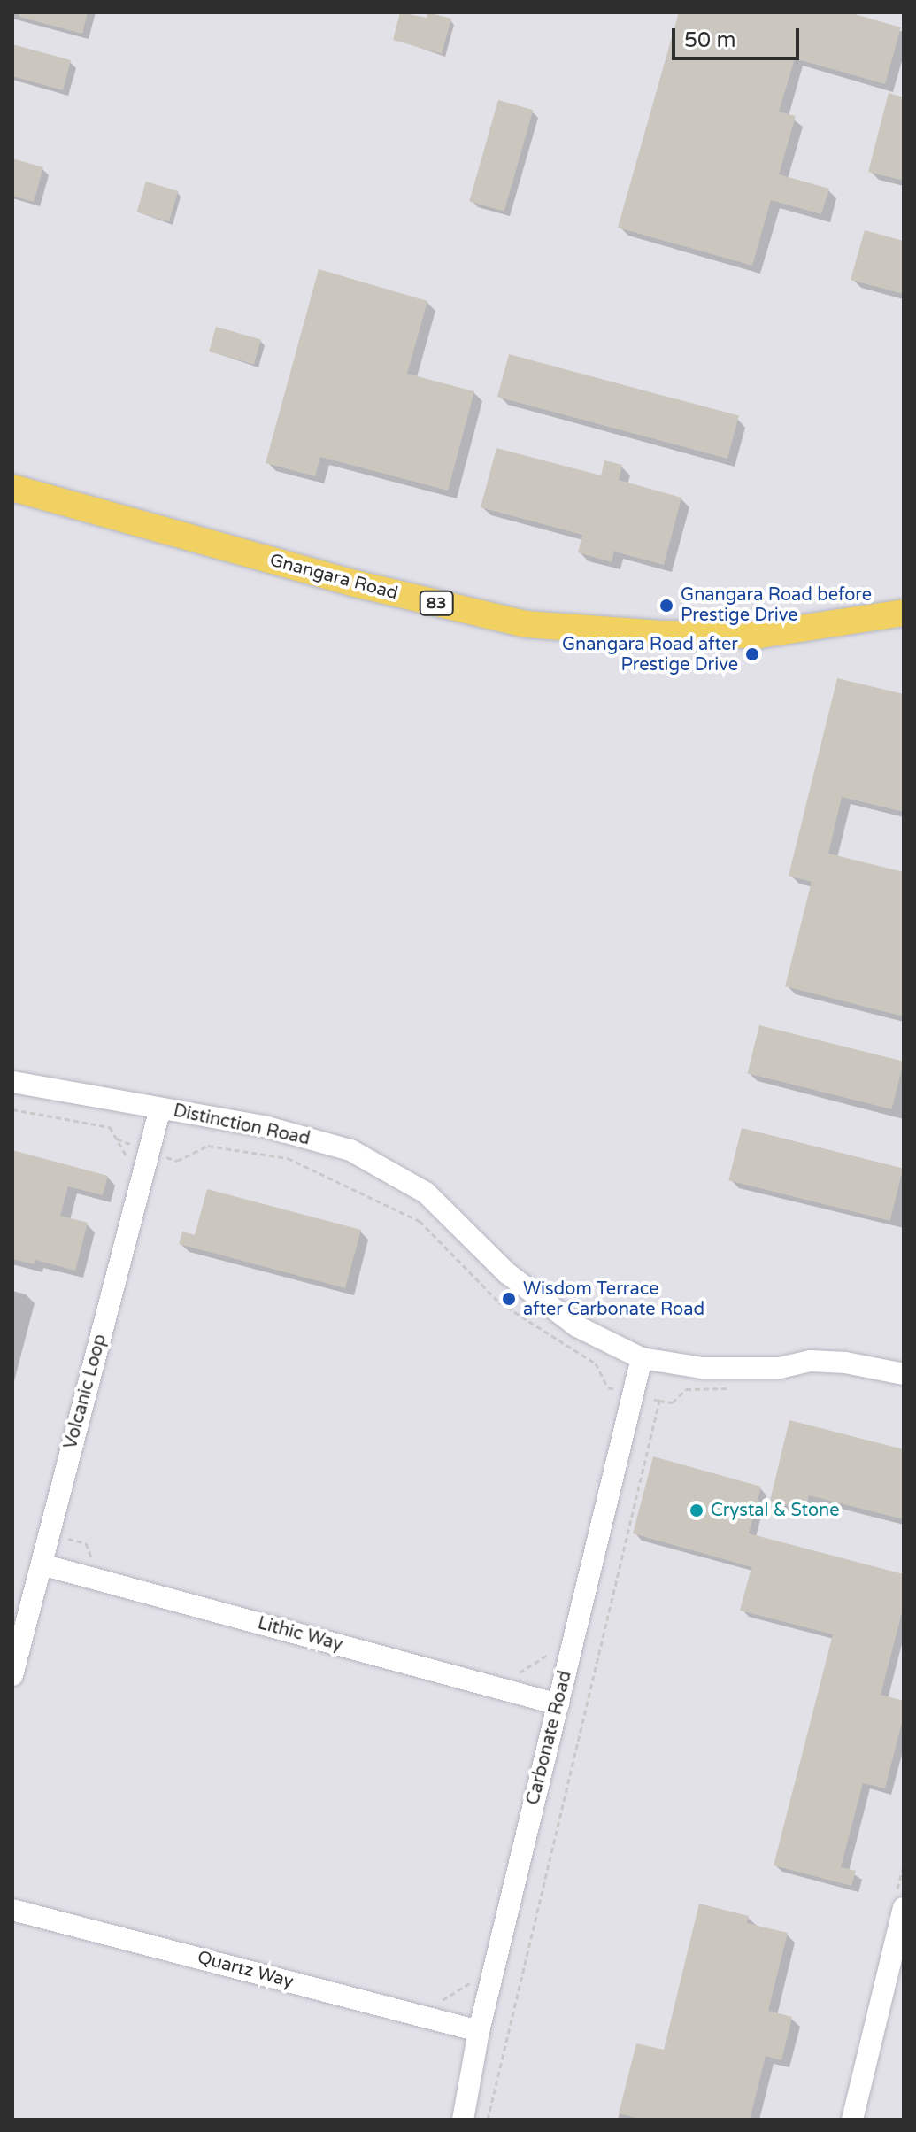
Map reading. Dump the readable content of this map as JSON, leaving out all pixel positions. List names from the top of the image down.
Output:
{
  "streets": {
    "main road": ["Gnangara Road", "83"],
    "street": [
      "Distinction Road",
      "Volcanic Loop",
      "Lithic Way",
      "Carbonate Road",
      "Quartz Way"
    ]
  },
  "crossings": [
    ["Distinction Road", "Volcanic Loop"],
    ["Distinction Road", "Carbonate Road"],
    ["Volcanic Loop", "Lithic Way"],
    ["Lithic Way", "Carbonate Road"],
    ["Carbonate Road", "Quartz Way"]
  ],
  "places": [
    "Gnangara Road before Prestige Drive",
    "Gnangara Road after Prestige Drive",
    "Wisdom Terrace after Carbonate Road",
    "Crystal & Stone"
  ],
  "scale_bar": "50 m"
}
